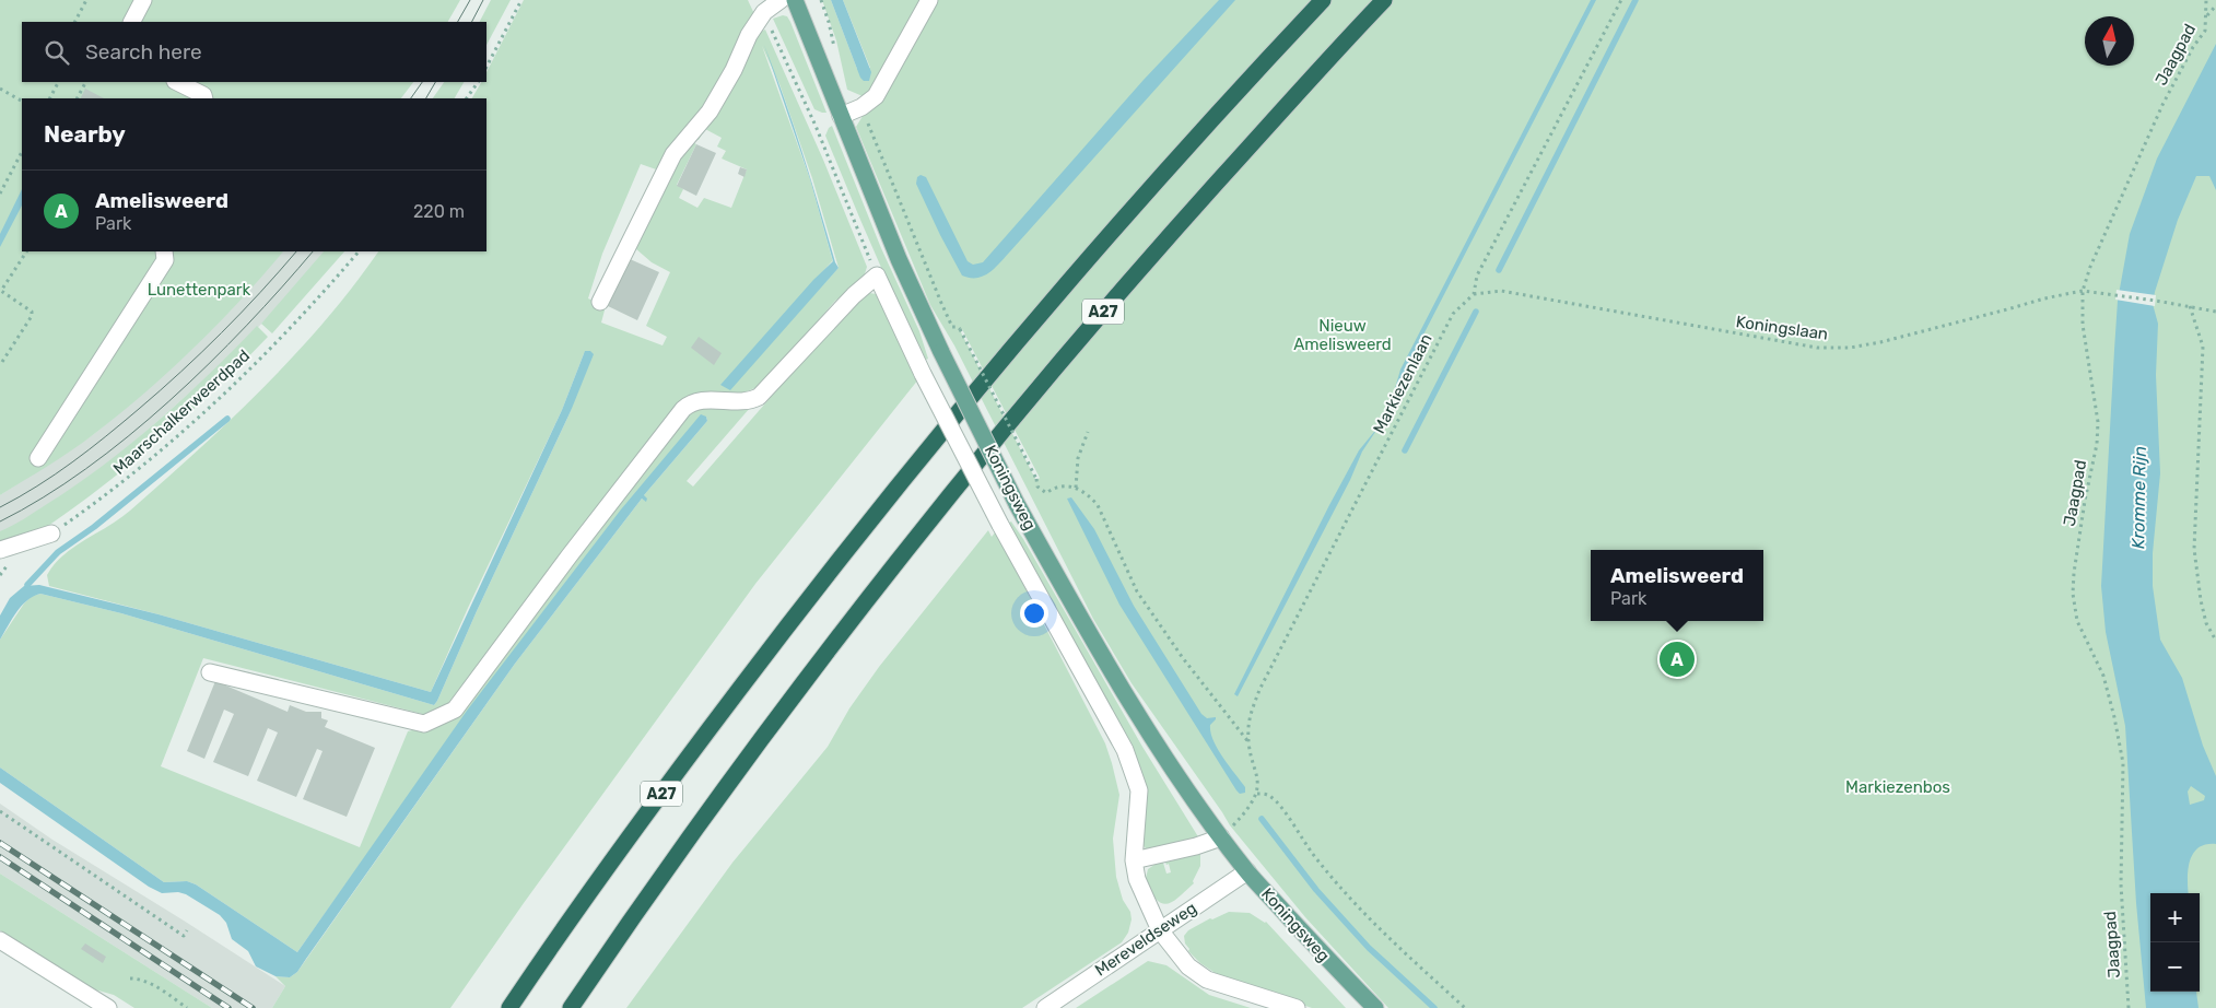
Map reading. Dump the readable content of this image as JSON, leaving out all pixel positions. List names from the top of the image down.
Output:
{
  "streets": {
    "highway": ["A27"],
    "main road": ["Koningsweg"],
    "street": ["Mereveldseweg"],
    "path": [
      "Jaagpad",
      "Koningslaan",
      "Markiezenlaan",
      "Maarschalkerweerdpad"
    ]
  },
  "crossings": [
    ["Jaagpad", "Koningslaan"],
    ["Koningslaan", "Markiezenlaan"],
    ["Koningsweg", "Mereveldseweg"]
  ],
  "water": ["Kromme Rijn"],
  "parks": ["Lunettenpark", "Nieuw Amelisweerd", "Markiezenbos"],
  "north": "top",
  "page": {
    "search": "Search here",
    "heading": "Nearby",
    "list": [
      {
        "mark": "A",
        "name": "Amelisweerd",
        "note": "Park",
        "value": "220 m"
      }
    ],
    "popup": ["Amelisweerd", "Park"],
    "pins": "A",
    "map_buttons": ["+", "−"]
  }
}
